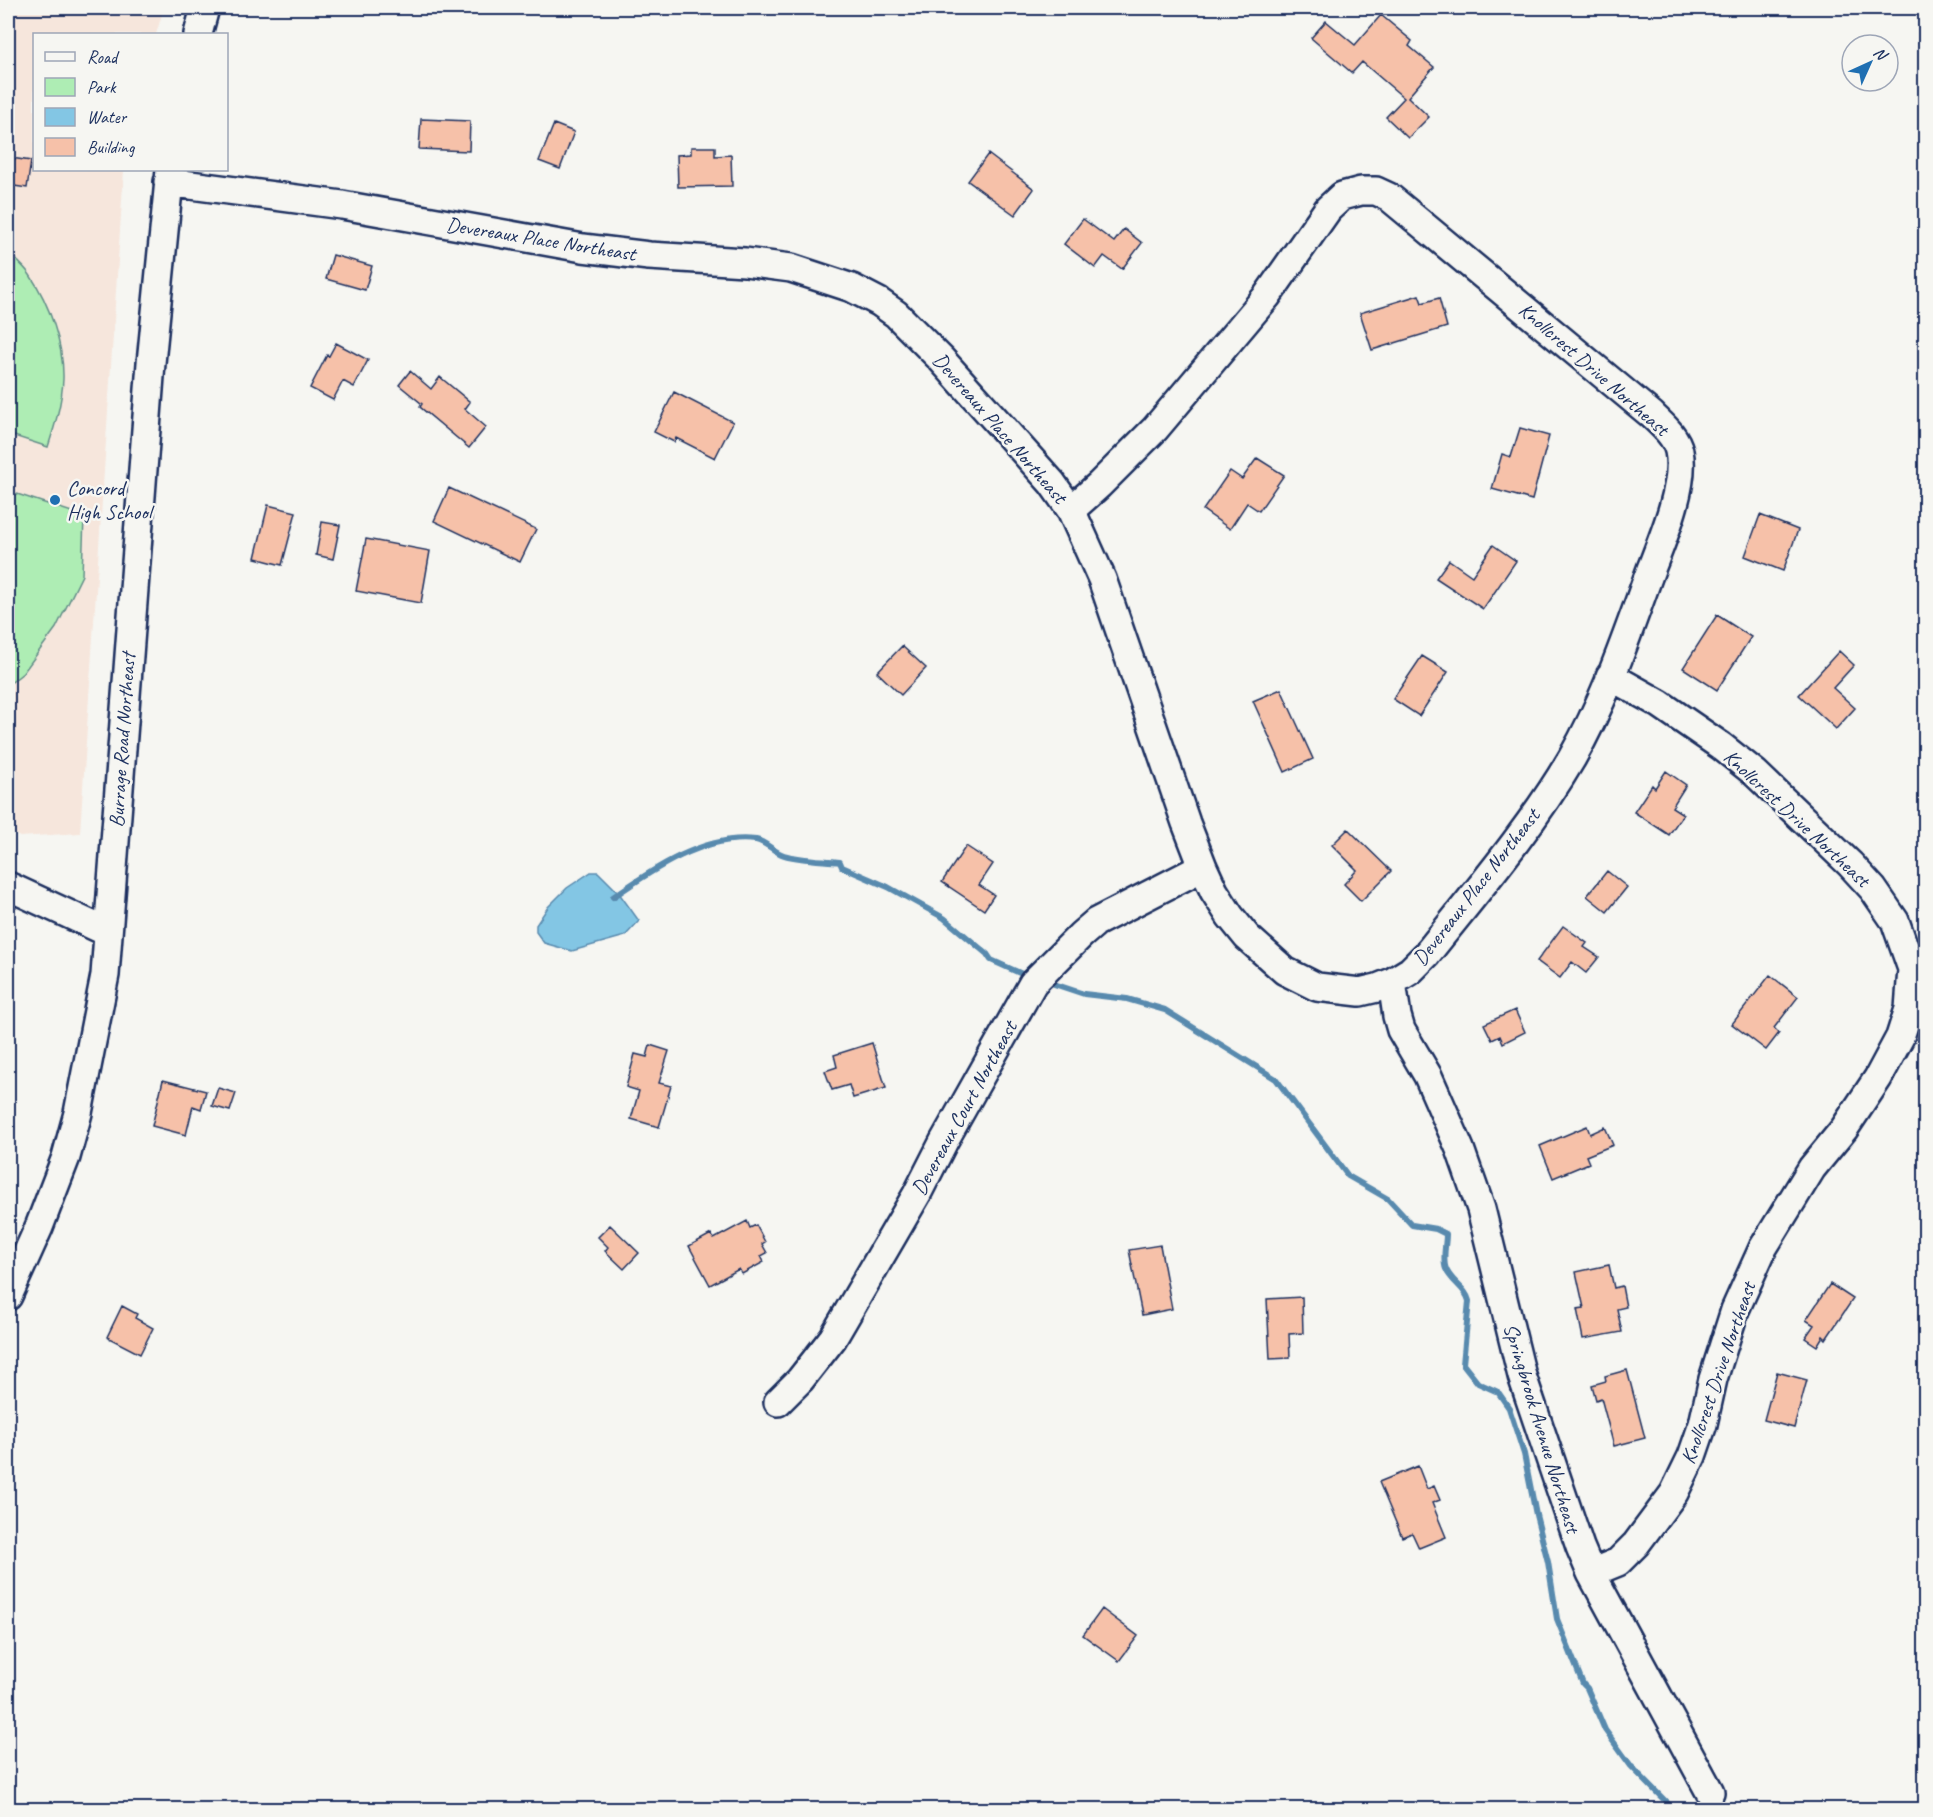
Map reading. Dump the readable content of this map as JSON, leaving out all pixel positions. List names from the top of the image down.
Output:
{
  "streets": {
    "street": [
      "Devereaux Place Northeast",
      "Knollcrest Drive Northeast",
      "Burrage Road Northeast",
      "Devereaux Court Northeast",
      "Springbrook Avenue Northeast"
    ]
  },
  "crossings": [
    ["Devereaux Place Northeast", "Knollcrest Drive Northeast"],
    ["Devereaux Place Northeast", "Burrage Road Northeast"],
    ["Devereaux Place Northeast", "Devereaux Court Northeast"],
    ["Devereaux Place Northeast", "Springbrook Avenue Northeast"],
    ["Knollcrest Drive Northeast", "Springbrook Avenue Northeast"]
  ],
  "places": ["Concord High School"],
  "legend": [
    "Road",
    "Park",
    "Water",
    "Building"
  ],
  "north": "top right"
}
